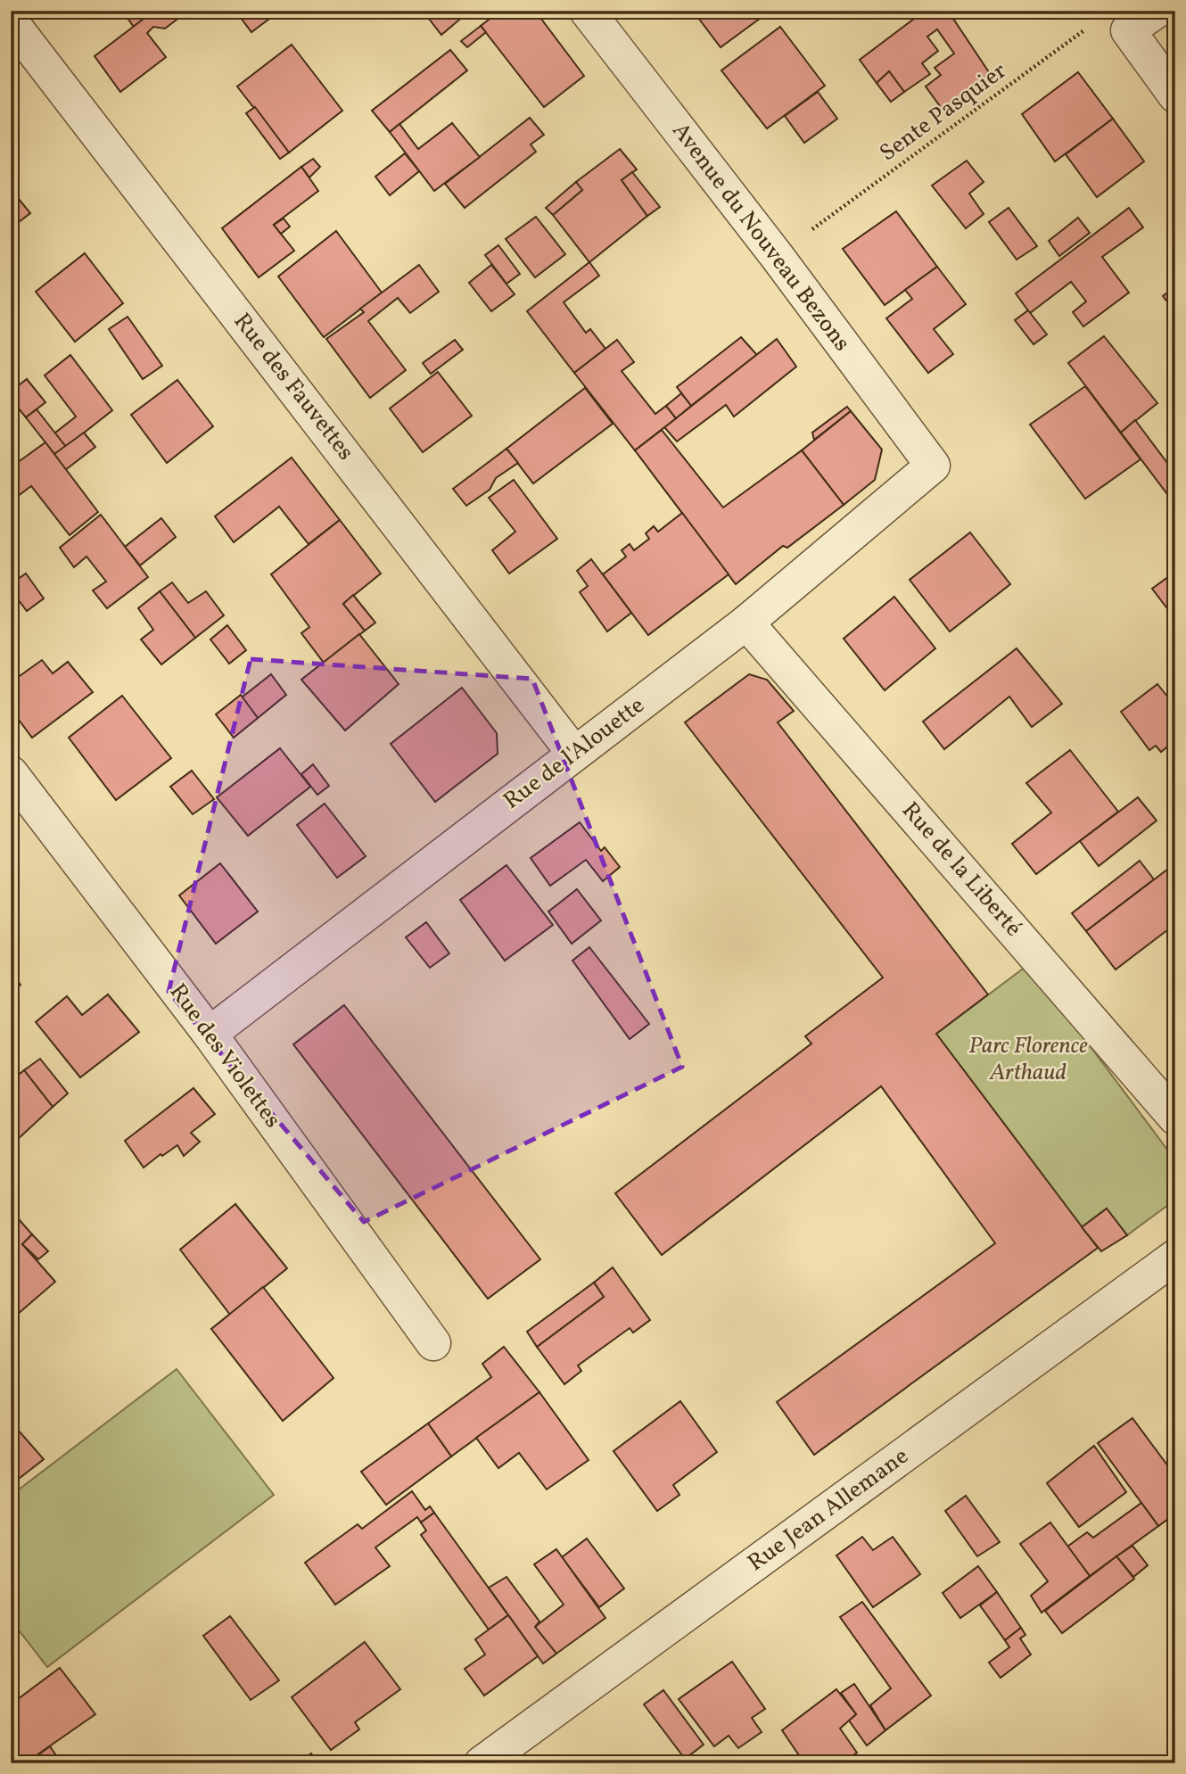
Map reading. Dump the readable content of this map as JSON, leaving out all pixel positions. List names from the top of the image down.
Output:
{
  "streets": {
    "street": [
      "Avenue du Nouveau Bezons",
      "Rue des Fauvettes",
      "Rue de l'Alouette",
      "Rue de la Liberté",
      "Rue des Violettes",
      "Rue Jean Allemane"
    ],
    "path": ["Sente Pasquier"]
  },
  "crossings": [
    ["Sente Pasquier", "Avenue du Nouveau Bezons"],
    ["Avenue du Nouveau Bezons", "Rue de l'Alouette"],
    ["Rue des Fauvettes", "Rue de l'Alouette"],
    ["Rue de l'Alouette", "Rue de la Liberté"],
    ["Rue de l'Alouette", "Rue des Violettes"]
  ],
  "parks": ["Parc Florence Arthaud"]
}
